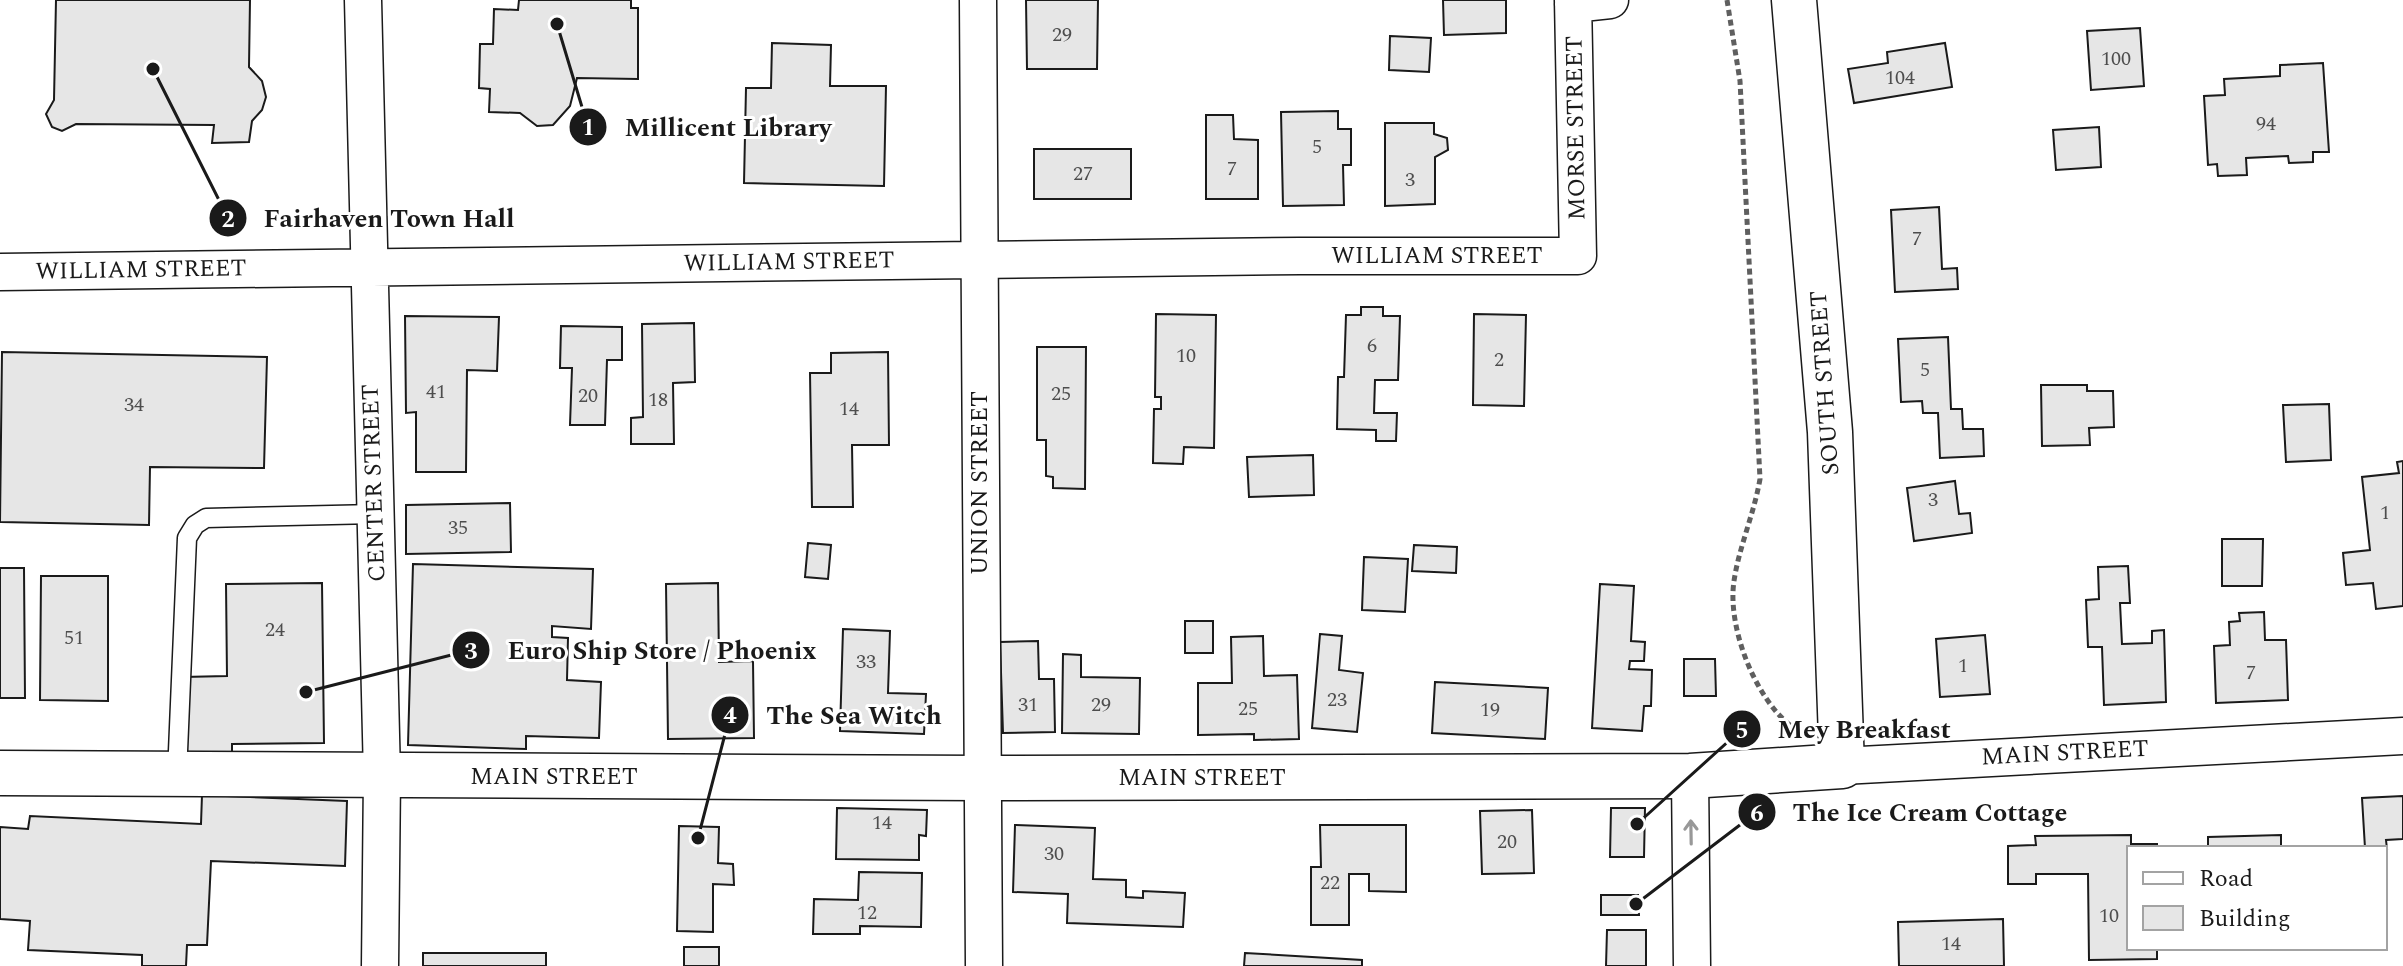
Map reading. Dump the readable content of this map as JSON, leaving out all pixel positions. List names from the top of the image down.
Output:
{
  "streets": {
    "street": [
      "MORSE STREET",
      "WILLIAM STREET",
      "SOUTH STREET",
      "CENTER STREET",
      "UNION STREET",
      "MAIN STREET"
    ]
  },
  "crossings": [
    ["MORSE STREET", "WILLIAM STREET"],
    ["WILLIAM STREET", "CENTER STREET"],
    ["WILLIAM STREET", "UNION STREET"],
    ["SOUTH STREET", "MAIN STREET"],
    ["CENTER STREET", "MAIN STREET"],
    ["UNION STREET", "MAIN STREET"]
  ],
  "places": [
    "Millicent Library",
    "Fairhaven Town Hall",
    "Euro Ship Store / Phoenix",
    "Mey Breakfast",
    "The Sea Witch",
    "The Ice Cream Cottage"
  ],
  "house_numbers": [
    "29",
    "100",
    "104",
    "94",
    "5",
    "7",
    "27",
    "3",
    "7",
    "6",
    "10",
    "2",
    "5",
    "41",
    "25",
    "20",
    "18",
    "34",
    "14",
    "3",
    "1",
    "35",
    "24",
    "51",
    "33",
    "1",
    "7",
    "23",
    "31",
    "29",
    "25",
    "19",
    "14",
    "20",
    "30",
    "22",
    "12",
    "10",
    "14"
  ],
  "legend": ["Road", "Building"]
}
